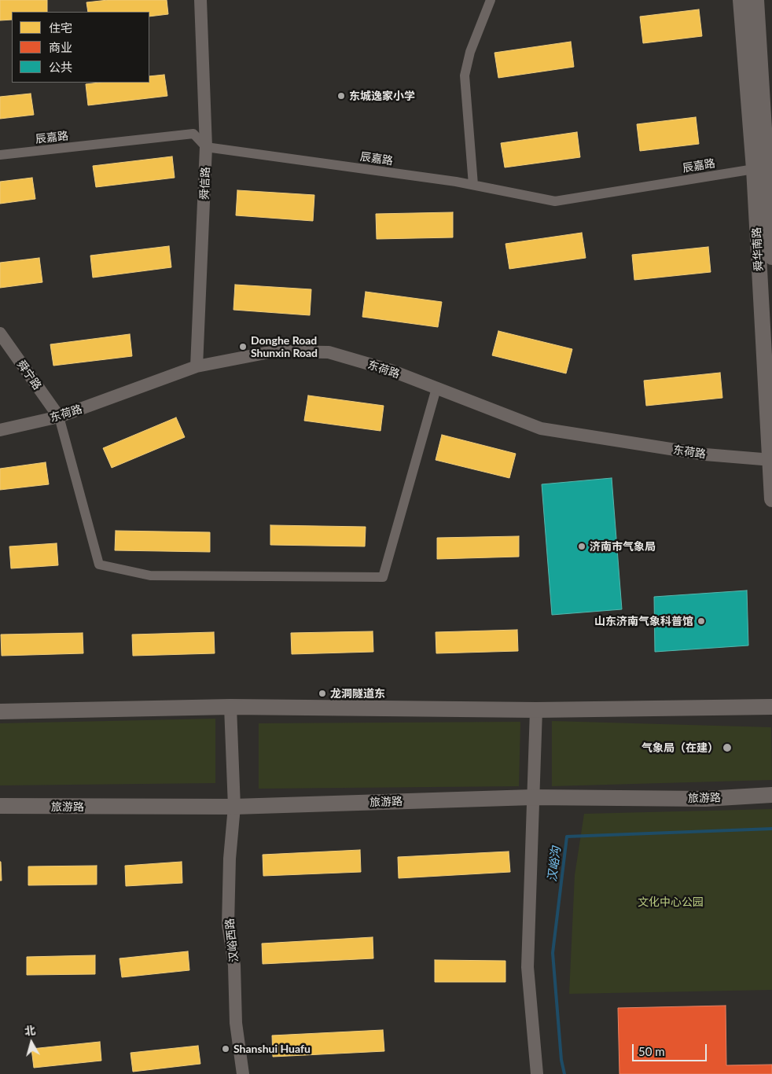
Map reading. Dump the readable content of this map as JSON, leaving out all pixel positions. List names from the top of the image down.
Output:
{
  "streets": {
    "main road": ["舜华南路", "旅游路"],
    "street": [
      "辰嘉路",
      "舜信路",
      "东荷路",
      "舜宁路",
      "汉峪西路"
    ]
  },
  "crossings": [
    ["辰嘉路", "舜信路"],
    ["辰嘉路", "舜华南路"],
    ["舜信路", "东荷路"],
    ["舜华南路", "东荷路"],
    ["东荷路", "舜宁路"],
    ["旅游路", "汉峪西路"]
  ],
  "water": ["汉峪沟"],
  "parks": ["文化中心公园"],
  "places": [
    "东城逸家小学",
    "Donghe Road Shunxin Road",
    "济南市气象局",
    "山东济南气象科普馆",
    "龙洞隧道东",
    "气象局（在建）",
    "Shanshui Huafu"
  ],
  "legend": ["住宅", "商业", "公共"],
  "scale_bar": "50 m",
  "north": "top"
}
